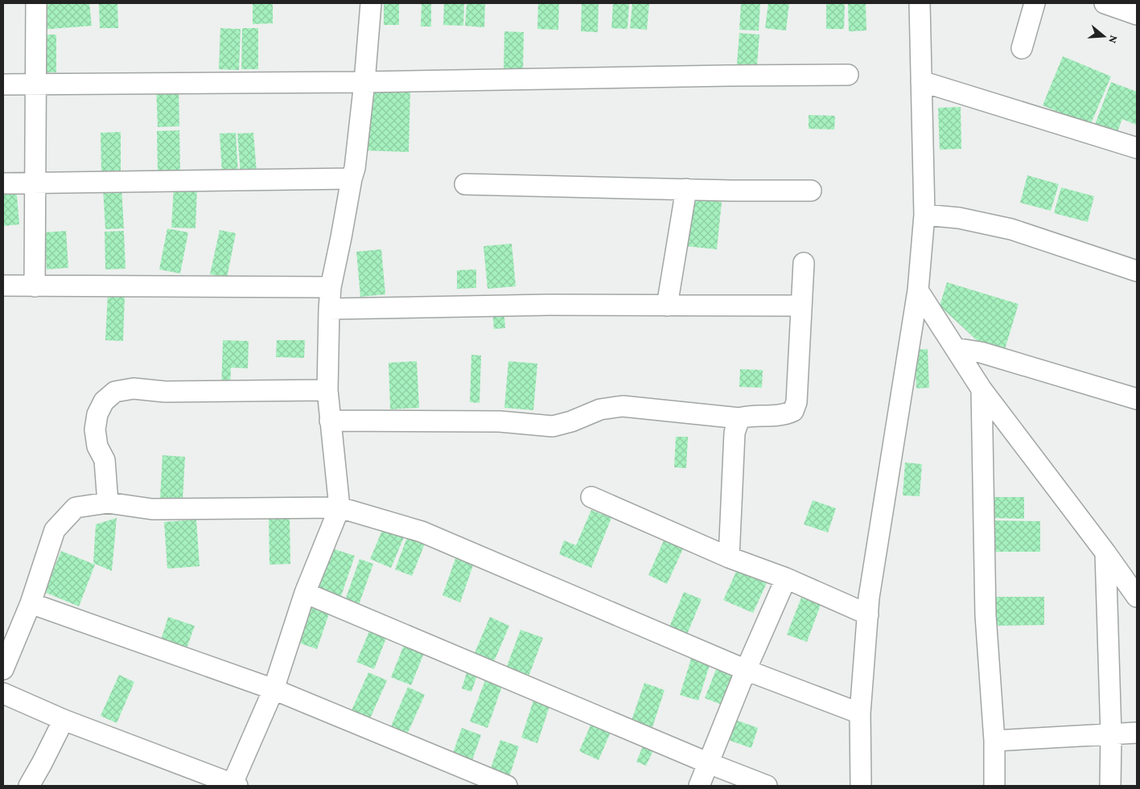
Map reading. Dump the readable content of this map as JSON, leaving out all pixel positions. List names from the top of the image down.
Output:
{
  "north": "right"
}
